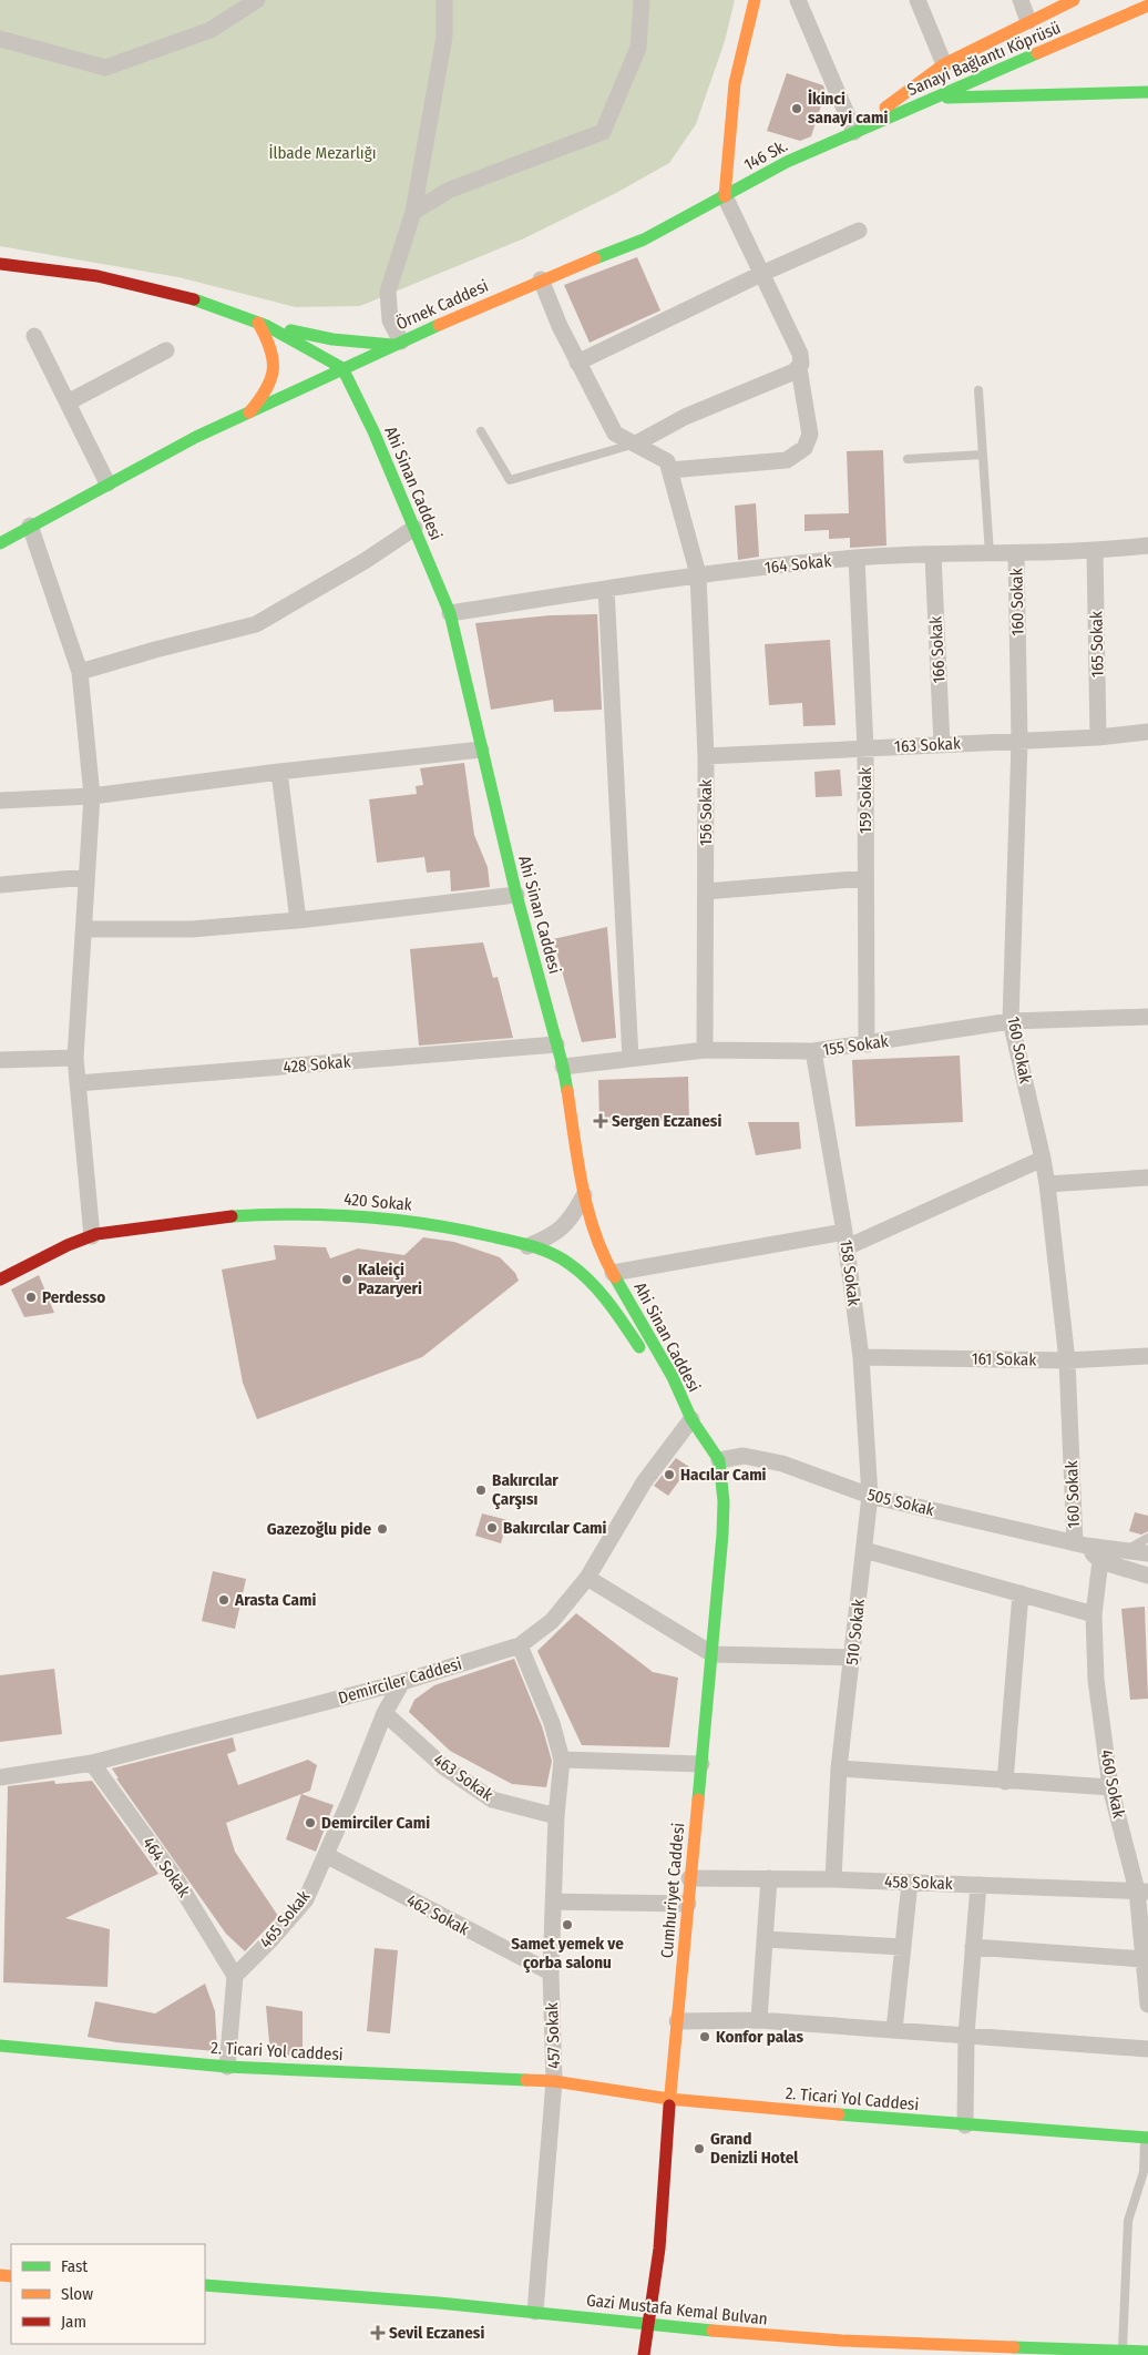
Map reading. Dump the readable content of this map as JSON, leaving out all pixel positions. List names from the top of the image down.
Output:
{
  "streets": {
    "main road": [
      "Sanayi Bağlantı Köprüsü",
      "146 Sk.",
      "Örnek Caddesi",
      "Ahi Sinan Caddesi",
      "420 Sokak",
      "Cumhuriyet Caddesi",
      "2. Ticari Yol caddesi",
      "2. Ticari Yol Caddesi",
      "Gazi Mustafa Kemal Bulvan"
    ],
    "street": [
      "164 Sokak",
      "160 Sokak",
      "165 Sokak",
      "166 Sokak",
      "163 Sokak",
      "159 Sokak",
      "156 Sokak",
      "155 Sokak",
      "428 Sokak",
      "158 Sokak",
      "161 Sokak",
      "505 Sokak",
      "510 Sokak",
      "Demirciler Caddesi",
      "463 Sokak",
      "460 Sokak",
      "464 Sokak",
      "458 Sokak",
      "462 Sokak",
      "465 Sokak",
      "457 Sokak"
    ]
  },
  "crossings": [
    ["Sanayi Bağlantı Köprüsü", "146 Sk."],
    ["146 Sk.", "Örnek Caddesi"],
    ["Örnek Caddesi", "Ahi Sinan Caddesi"],
    ["Ahi Sinan Caddesi", "164 Sokak"],
    ["Ahi Sinan Caddesi", "155 Sokak"],
    ["Ahi Sinan Caddesi", "428 Sokak"],
    ["Ahi Sinan Caddesi", "420 Sokak"],
    ["Ahi Sinan Caddesi", "505 Sokak"],
    ["Ahi Sinan Caddesi", "Demirciler Caddesi"],
    ["Ahi Sinan Caddesi", "Cumhuriyet Caddesi"],
    ["164 Sokak", "160 Sokak"],
    ["164 Sokak", "165 Sokak"],
    ["164 Sokak", "166 Sokak"],
    ["164 Sokak", "159 Sokak"],
    ["164 Sokak", "156 Sokak"],
    ["160 Sokak", "163 Sokak"],
    ["160 Sokak", "155 Sokak"],
    ["160 Sokak", "161 Sokak"],
    ["160 Sokak", "505 Sokak"],
    ["165 Sokak", "163 Sokak"],
    ["166 Sokak", "163 Sokak"],
    ["163 Sokak", "159 Sokak"],
    ["163 Sokak", "156 Sokak"],
    ["159 Sokak", "155 Sokak"],
    ["156 Sokak", "155 Sokak"],
    ["155 Sokak", "158 Sokak"],
    ["420 Sokak", "Demirciler Caddesi"],
    ["158 Sokak", "161 Sokak"],
    ["158 Sokak", "505 Sokak"],
    ["158 Sokak", "510 Sokak"],
    ["505 Sokak", "510 Sokak"],
    ["505 Sokak", "Cumhuriyet Caddesi"],
    ["510 Sokak", "458 Sokak"],
    ["Demirciler Caddesi", "464 Sokak"],
    ["Demirciler Caddesi", "465 Sokak"],
    ["Demirciler Caddesi", "457 Sokak"],
    ["463 Sokak", "465 Sokak"],
    ["463 Sokak", "457 Sokak"],
    ["460 Sokak", "458 Sokak"],
    ["464 Sokak", "465 Sokak"],
    ["458 Sokak", "Cumhuriyet Caddesi"],
    ["Cumhuriyet Caddesi", "2. Ticari Yol Caddesi"],
    ["Cumhuriyet Caddesi", "Gazi Mustafa Kemal Bulvan"],
    ["462 Sokak", "465 Sokak"],
    ["462 Sokak", "457 Sokak"],
    ["457 Sokak", "2. Ticari Yol caddesi"],
    ["457 Sokak", "2. Ticari Yol Caddesi"],
    ["457 Sokak", "Gazi Mustafa Kemal Bulvan"],
    ["2. Ticari Yol caddesi", "2. Ticari Yol Caddesi"]
  ],
  "parks": ["İlbade Mezarlığı"],
  "places": {
    "other": [
      "İkinci sanayi cami",
      "Kaleiçi Pazaryeri",
      "Perdesso",
      "Hacılar Cami",
      "Bakırcılar Çarşısı",
      "Bakırcılar Cami",
      "Gazezoğlu pide",
      "Arasta Cami",
      "Demirciler Cami",
      "Samet yemek ve çorba salonu",
      "Konfor palas",
      "Grand Denizli Hotel"
    ],
    "health": ["Sergen Eczanesi", "Sevil Eczanesi"]
  },
  "legend": ["Fast", "Slow", "Jam"]
}
